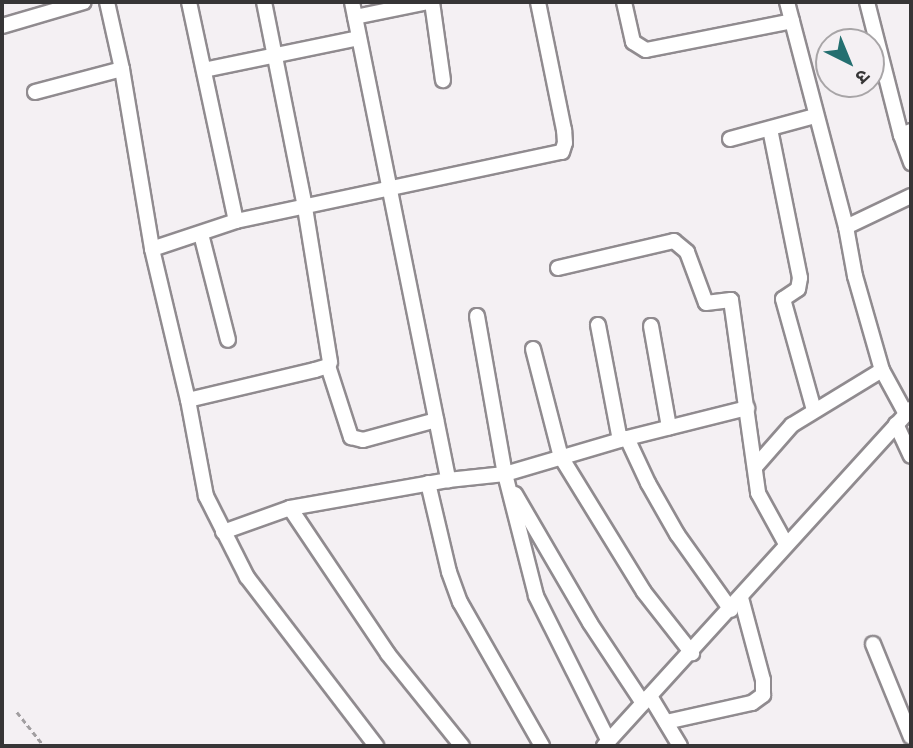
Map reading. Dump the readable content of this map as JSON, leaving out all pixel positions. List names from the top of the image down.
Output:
{
  "north": "bottom right"
}
